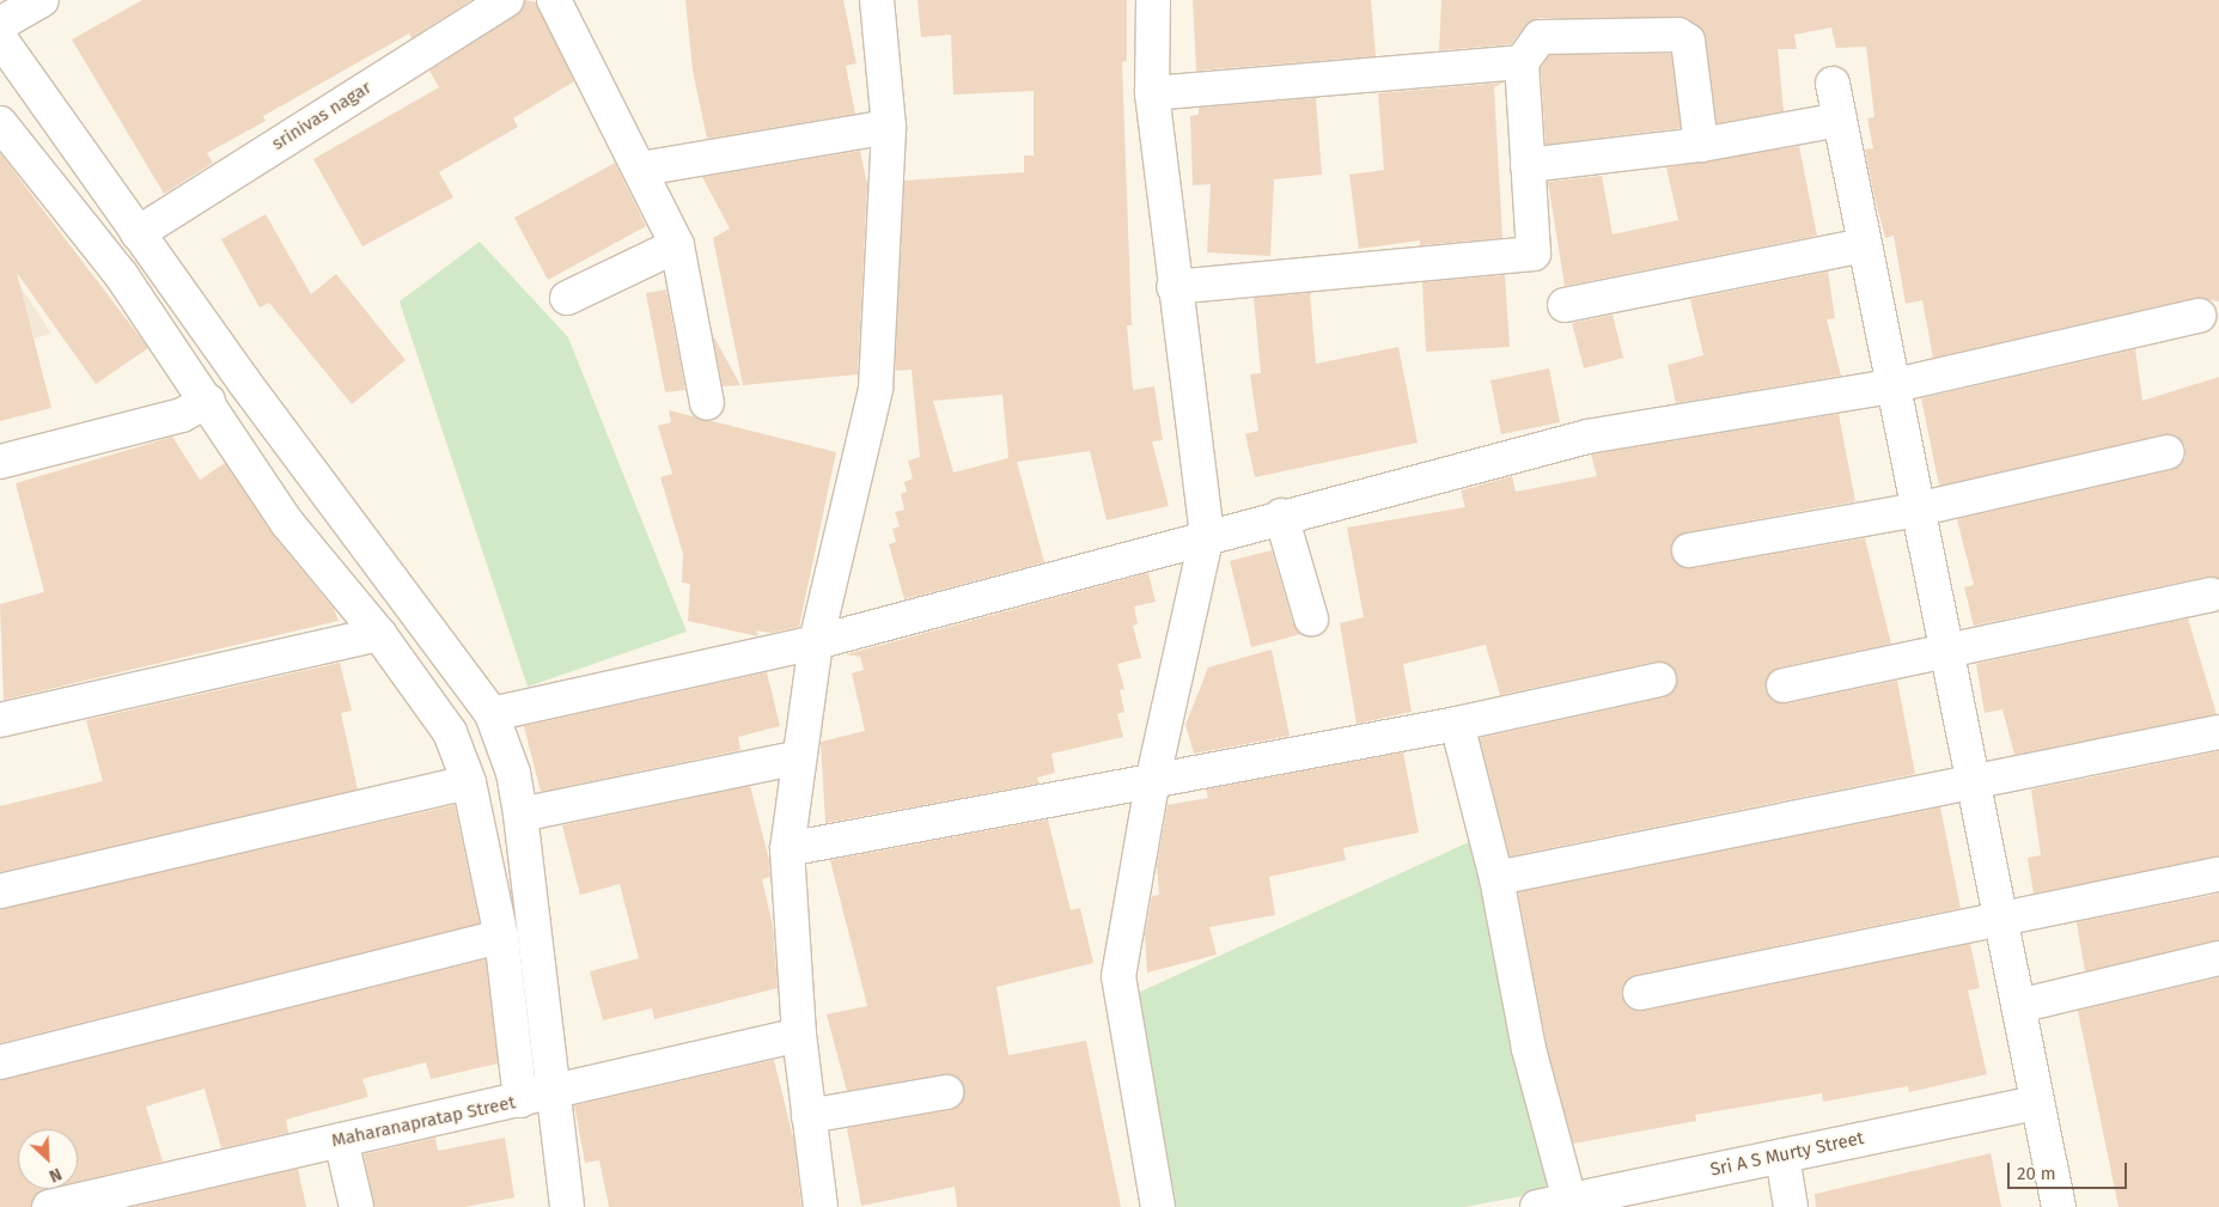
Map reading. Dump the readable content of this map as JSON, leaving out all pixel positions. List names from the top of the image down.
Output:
{
  "streets": {
    "street": ["srinivas nagar", "Maharanapratap Street", "Sri A S Murty Street"]
  },
  "scale_bar": "20 m",
  "north": "bottom right"
}
